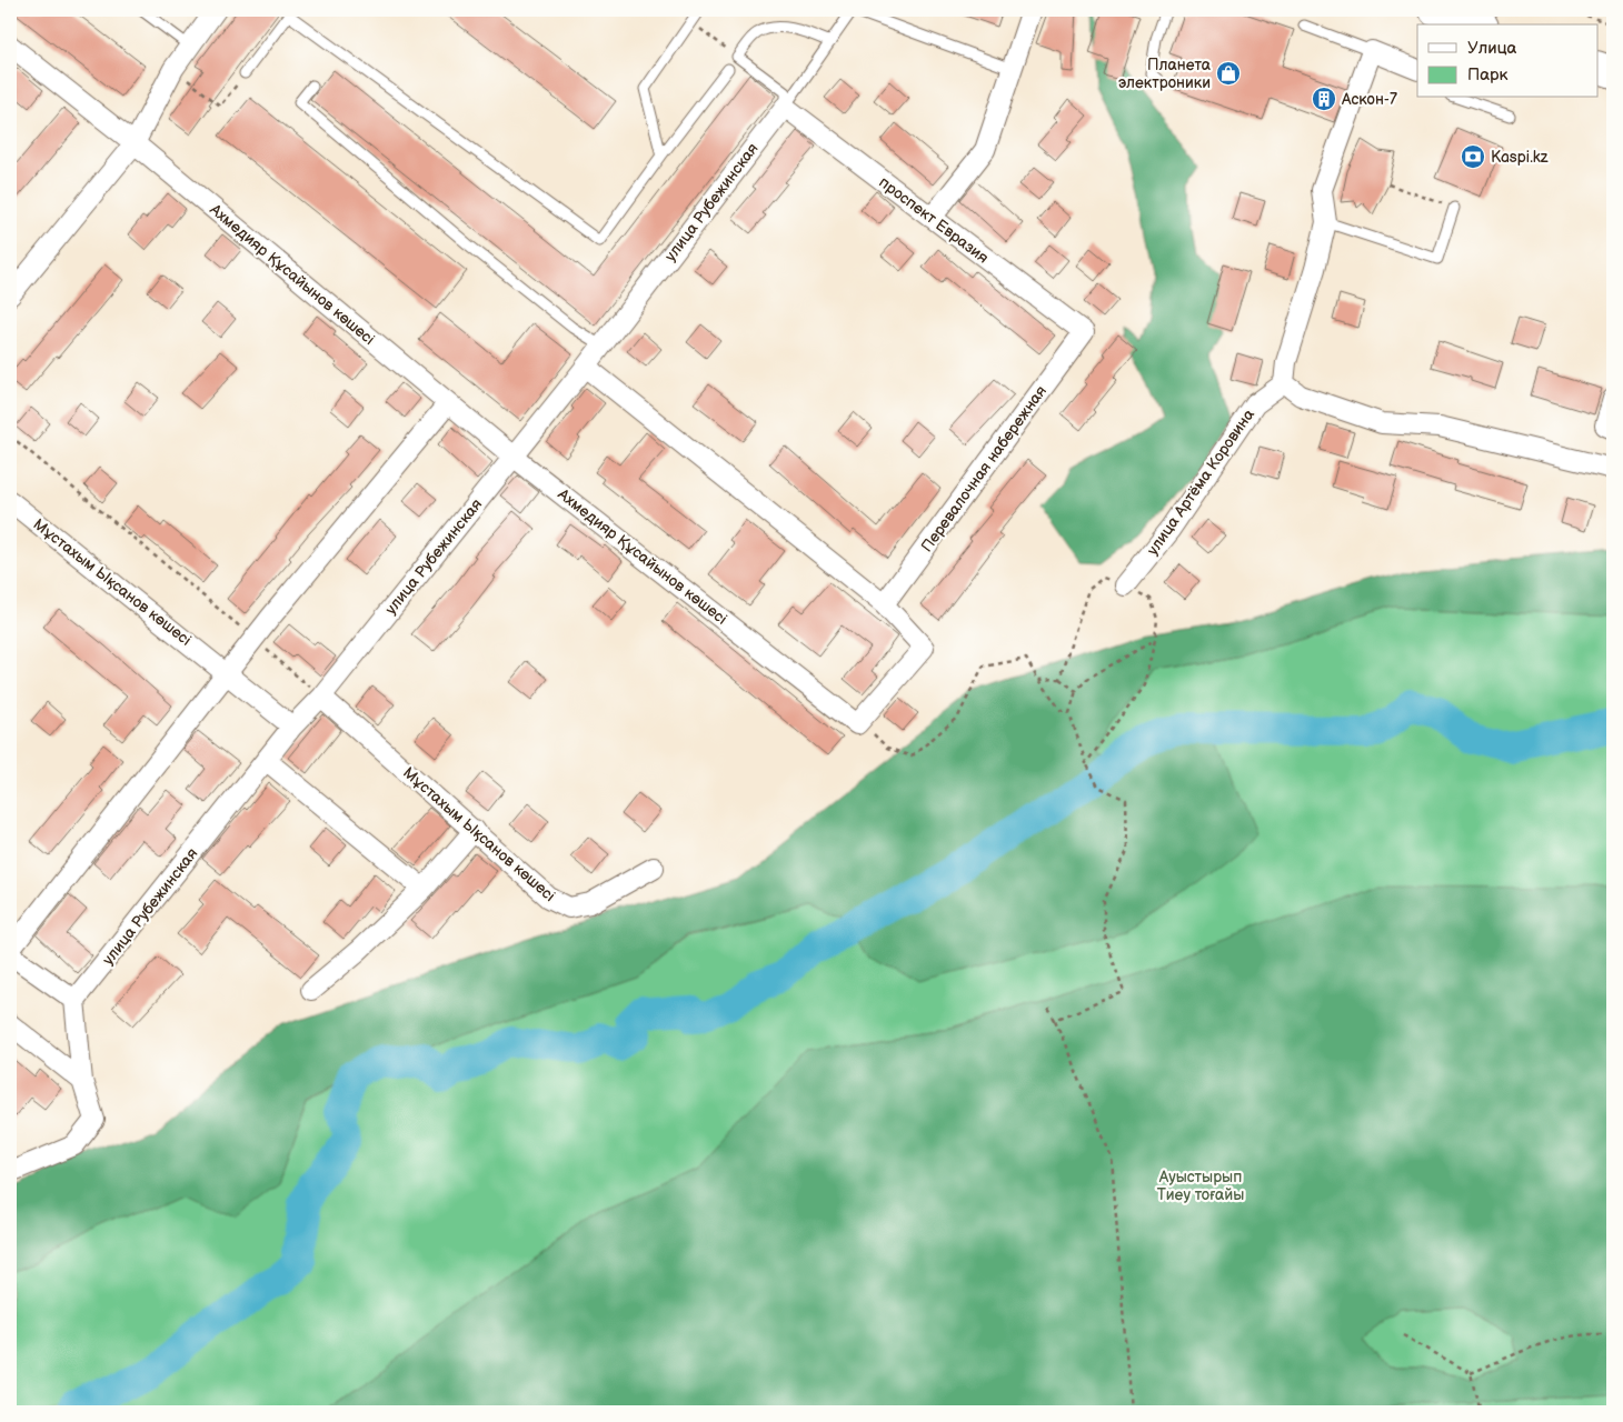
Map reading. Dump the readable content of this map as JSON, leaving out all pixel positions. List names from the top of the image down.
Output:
{
  "streets": {
    "street": [
      "улица Рубежинская",
      "проспект Евразия",
      "Ахмедияр Құсайынов көшесі",
      "Перевалочная набережная",
      "улица Артёма Коровина",
      "Мұстахым Ықсанов көшесі"
    ]
  },
  "crossings": [
    ["улица Рубежинская", "проспект Евразия"],
    ["улица Рубежинская", "Ахмедияр Құсайынов көшесі"],
    ["улица Рубежинская", "Мұстахым Ықсанов көшесі"],
    ["проспект Евразия", "Перевалочная набережная"]
  ],
  "parks": ["Ауыстырып Тиеу тоғайы"],
  "places": {
    "shop": ["Планета электроники"],
    "building": ["Аскон-7"],
    "bank": ["Kaspi.kz"]
  },
  "legend": ["Улица", "Парк"]
}
